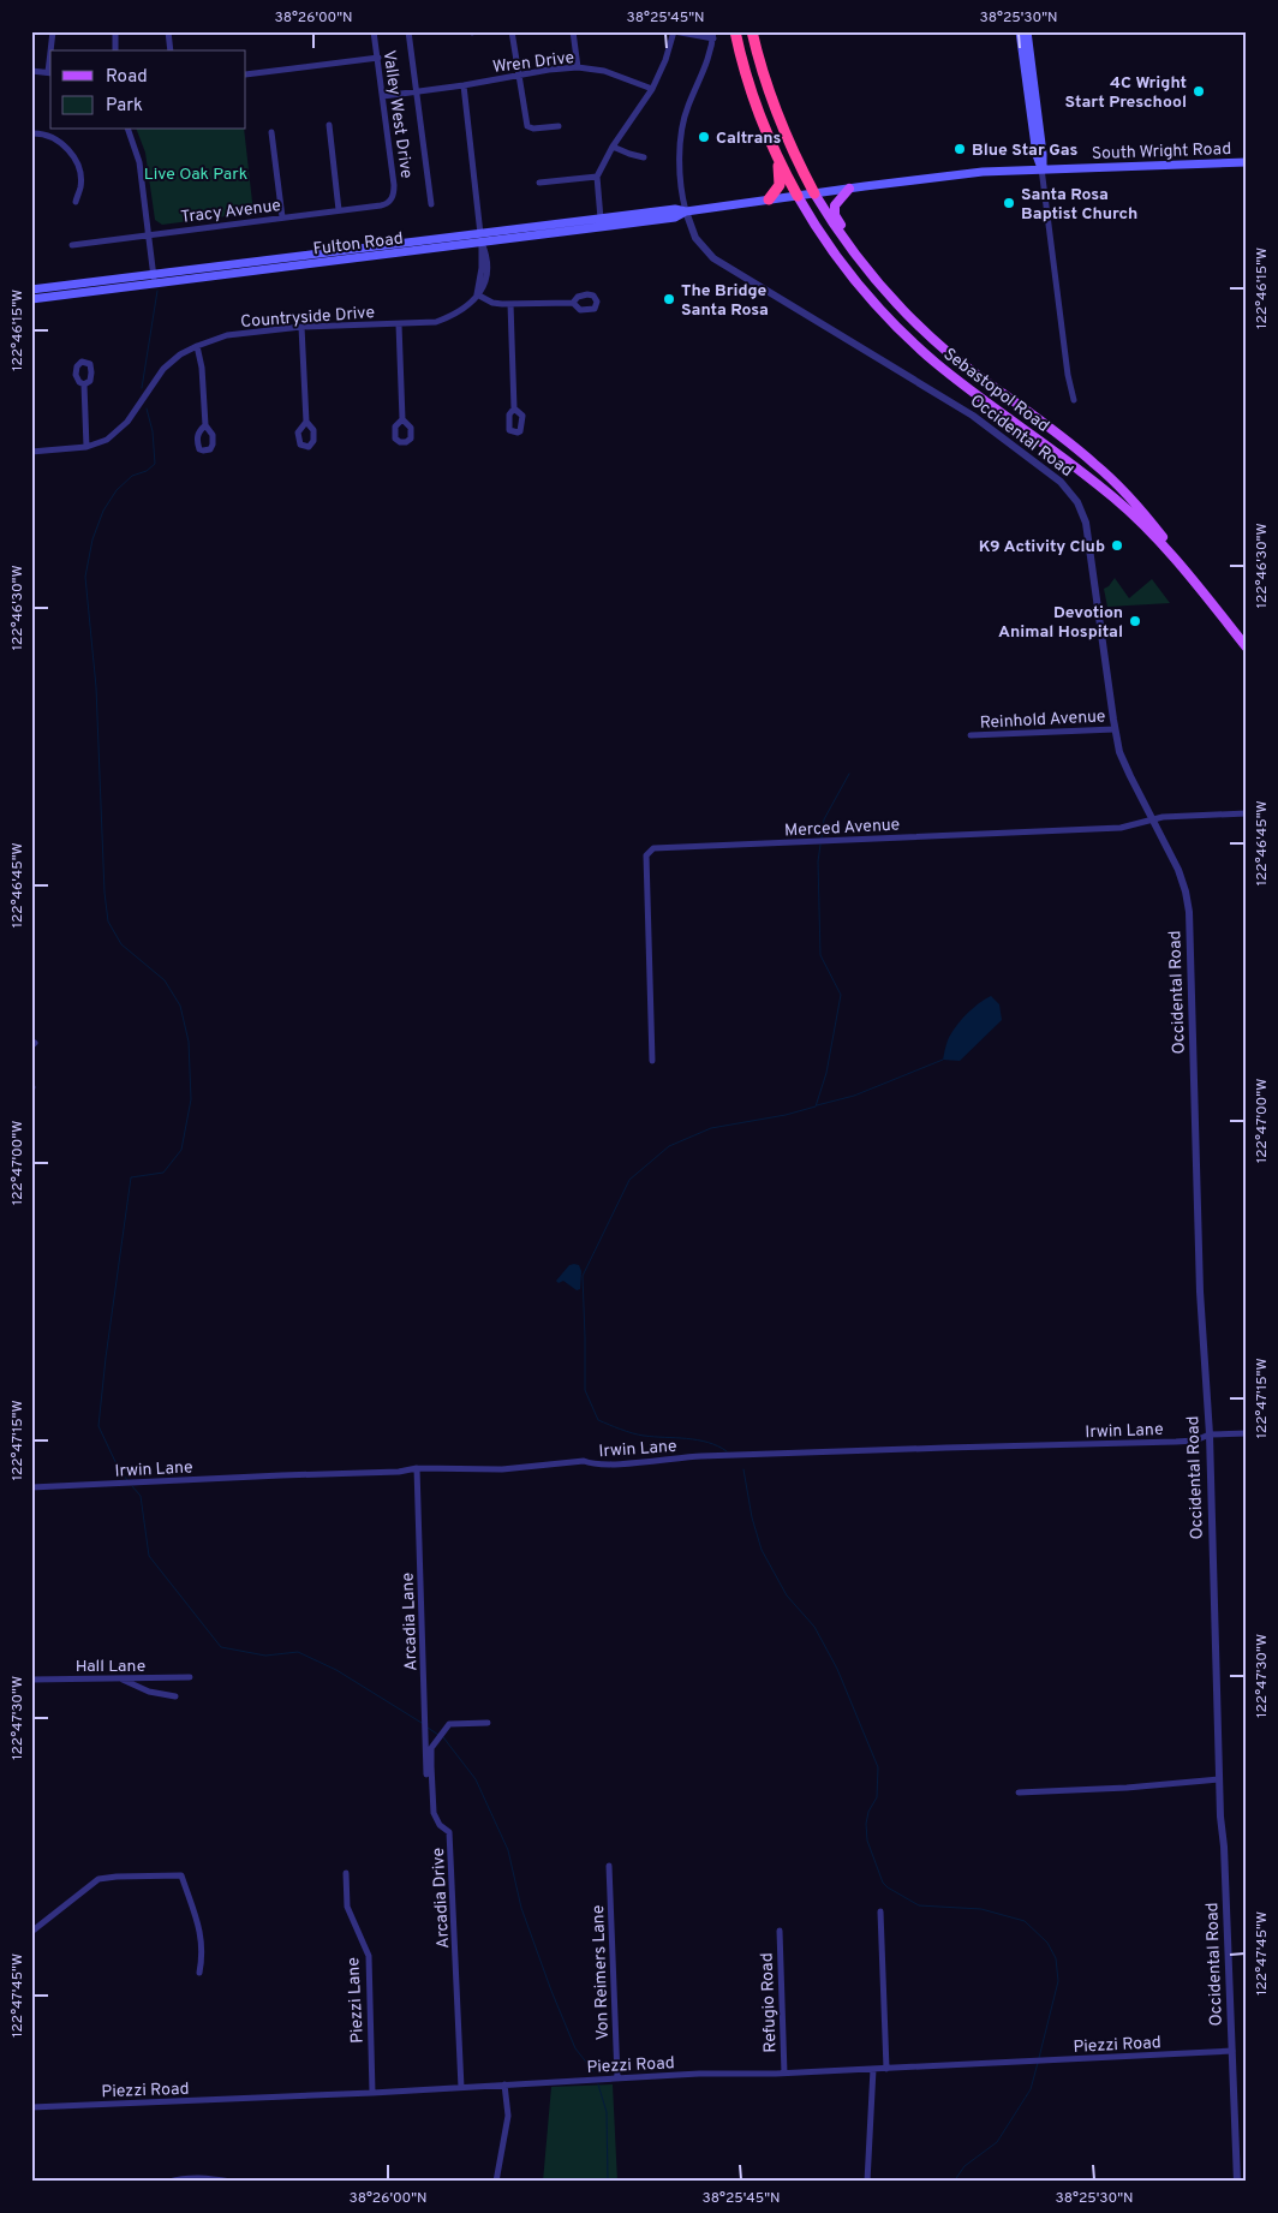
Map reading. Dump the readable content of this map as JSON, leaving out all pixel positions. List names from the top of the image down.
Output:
{
  "streets": {
    "main road": ["South Wright Road", "Fulton Road", "Sebastopol Road"],
    "street": [
      "Wren Drive",
      "Valley West Drive",
      "Tracy Avenue",
      "Countryside Drive",
      "Occidental Road",
      "Reinhold Avenue",
      "Merced Avenue",
      "Irwin Lane",
      "Arcadia Lane",
      "Hall Lane",
      "Arcadia Drive",
      "Von Reimers Lane",
      "Piezzi Lane",
      "Refugio Road",
      "Piezzi Road"
    ]
  },
  "crossings": [
    ["Wren Drive", "Valley West Drive"],
    ["Wren Drive", "Countryside Drive"],
    ["Valley West Drive", "Tracy Avenue"],
    ["South Wright Road", "Fulton Road"],
    ["Fulton Road", "Countryside Drive"],
    ["Fulton Road", "Sebastopol Road"],
    ["Fulton Road", "Occidental Road"],
    ["Occidental Road", "Reinhold Avenue"],
    ["Occidental Road", "Merced Avenue"],
    ["Occidental Road", "Irwin Lane"],
    ["Occidental Road", "Piezzi Road"],
    ["Irwin Lane", "Arcadia Lane"],
    ["Arcadia Drive", "Piezzi Road"],
    ["Von Reimers Lane", "Piezzi Road"],
    ["Piezzi Lane", "Piezzi Road"],
    ["Refugio Road", "Piezzi Road"]
  ],
  "parks": ["Live Oak Park"],
  "places": [
    "4C Wright Start Preschool",
    "Caltrans",
    "Blue Star Gas",
    "Santa Rosa Baptist Church",
    "The Bridge Santa Rosa",
    "K9 Activity Club",
    "Devotion Animal Hospital"
  ],
  "legend": ["Road", "Park"],
  "coordinates": [
    "38°26'00\"N",
    "38°25'45\"N",
    "38°25'30\"N",
    "122°46'15\"W",
    "122°46'30\"W",
    "122°46'45\"W",
    "122°47'00\"W",
    "122°47'15\"W",
    "122°47'30\"W",
    "122°47'45\"W"
  ]
}
